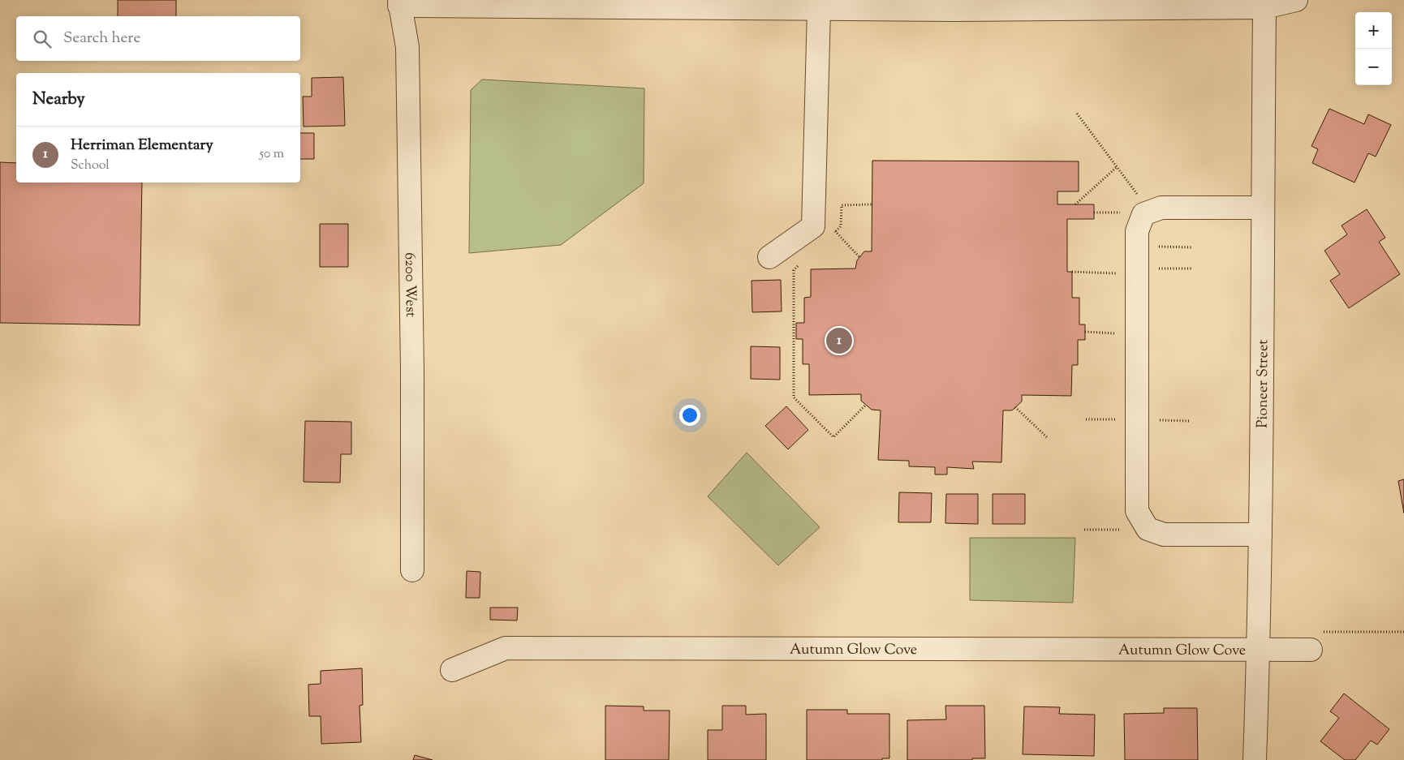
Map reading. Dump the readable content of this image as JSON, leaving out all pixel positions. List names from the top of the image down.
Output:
{
  "streets": {
    "street": ["6200 West", "Pioneer Street", "Autumn Glow Cove"]
  },
  "crossings": [
    ["Pioneer Street", "Autumn Glow Cove"]
  ],
  "page": {
    "map_buttons": ["+", "−"],
    "search": "Search here",
    "heading": "Nearby",
    "list": [
      {
        "mark": "1",
        "name": "Herriman Elementary",
        "note": "School",
        "value": "50 m"
      }
    ],
    "pins": "1"
  }
}
